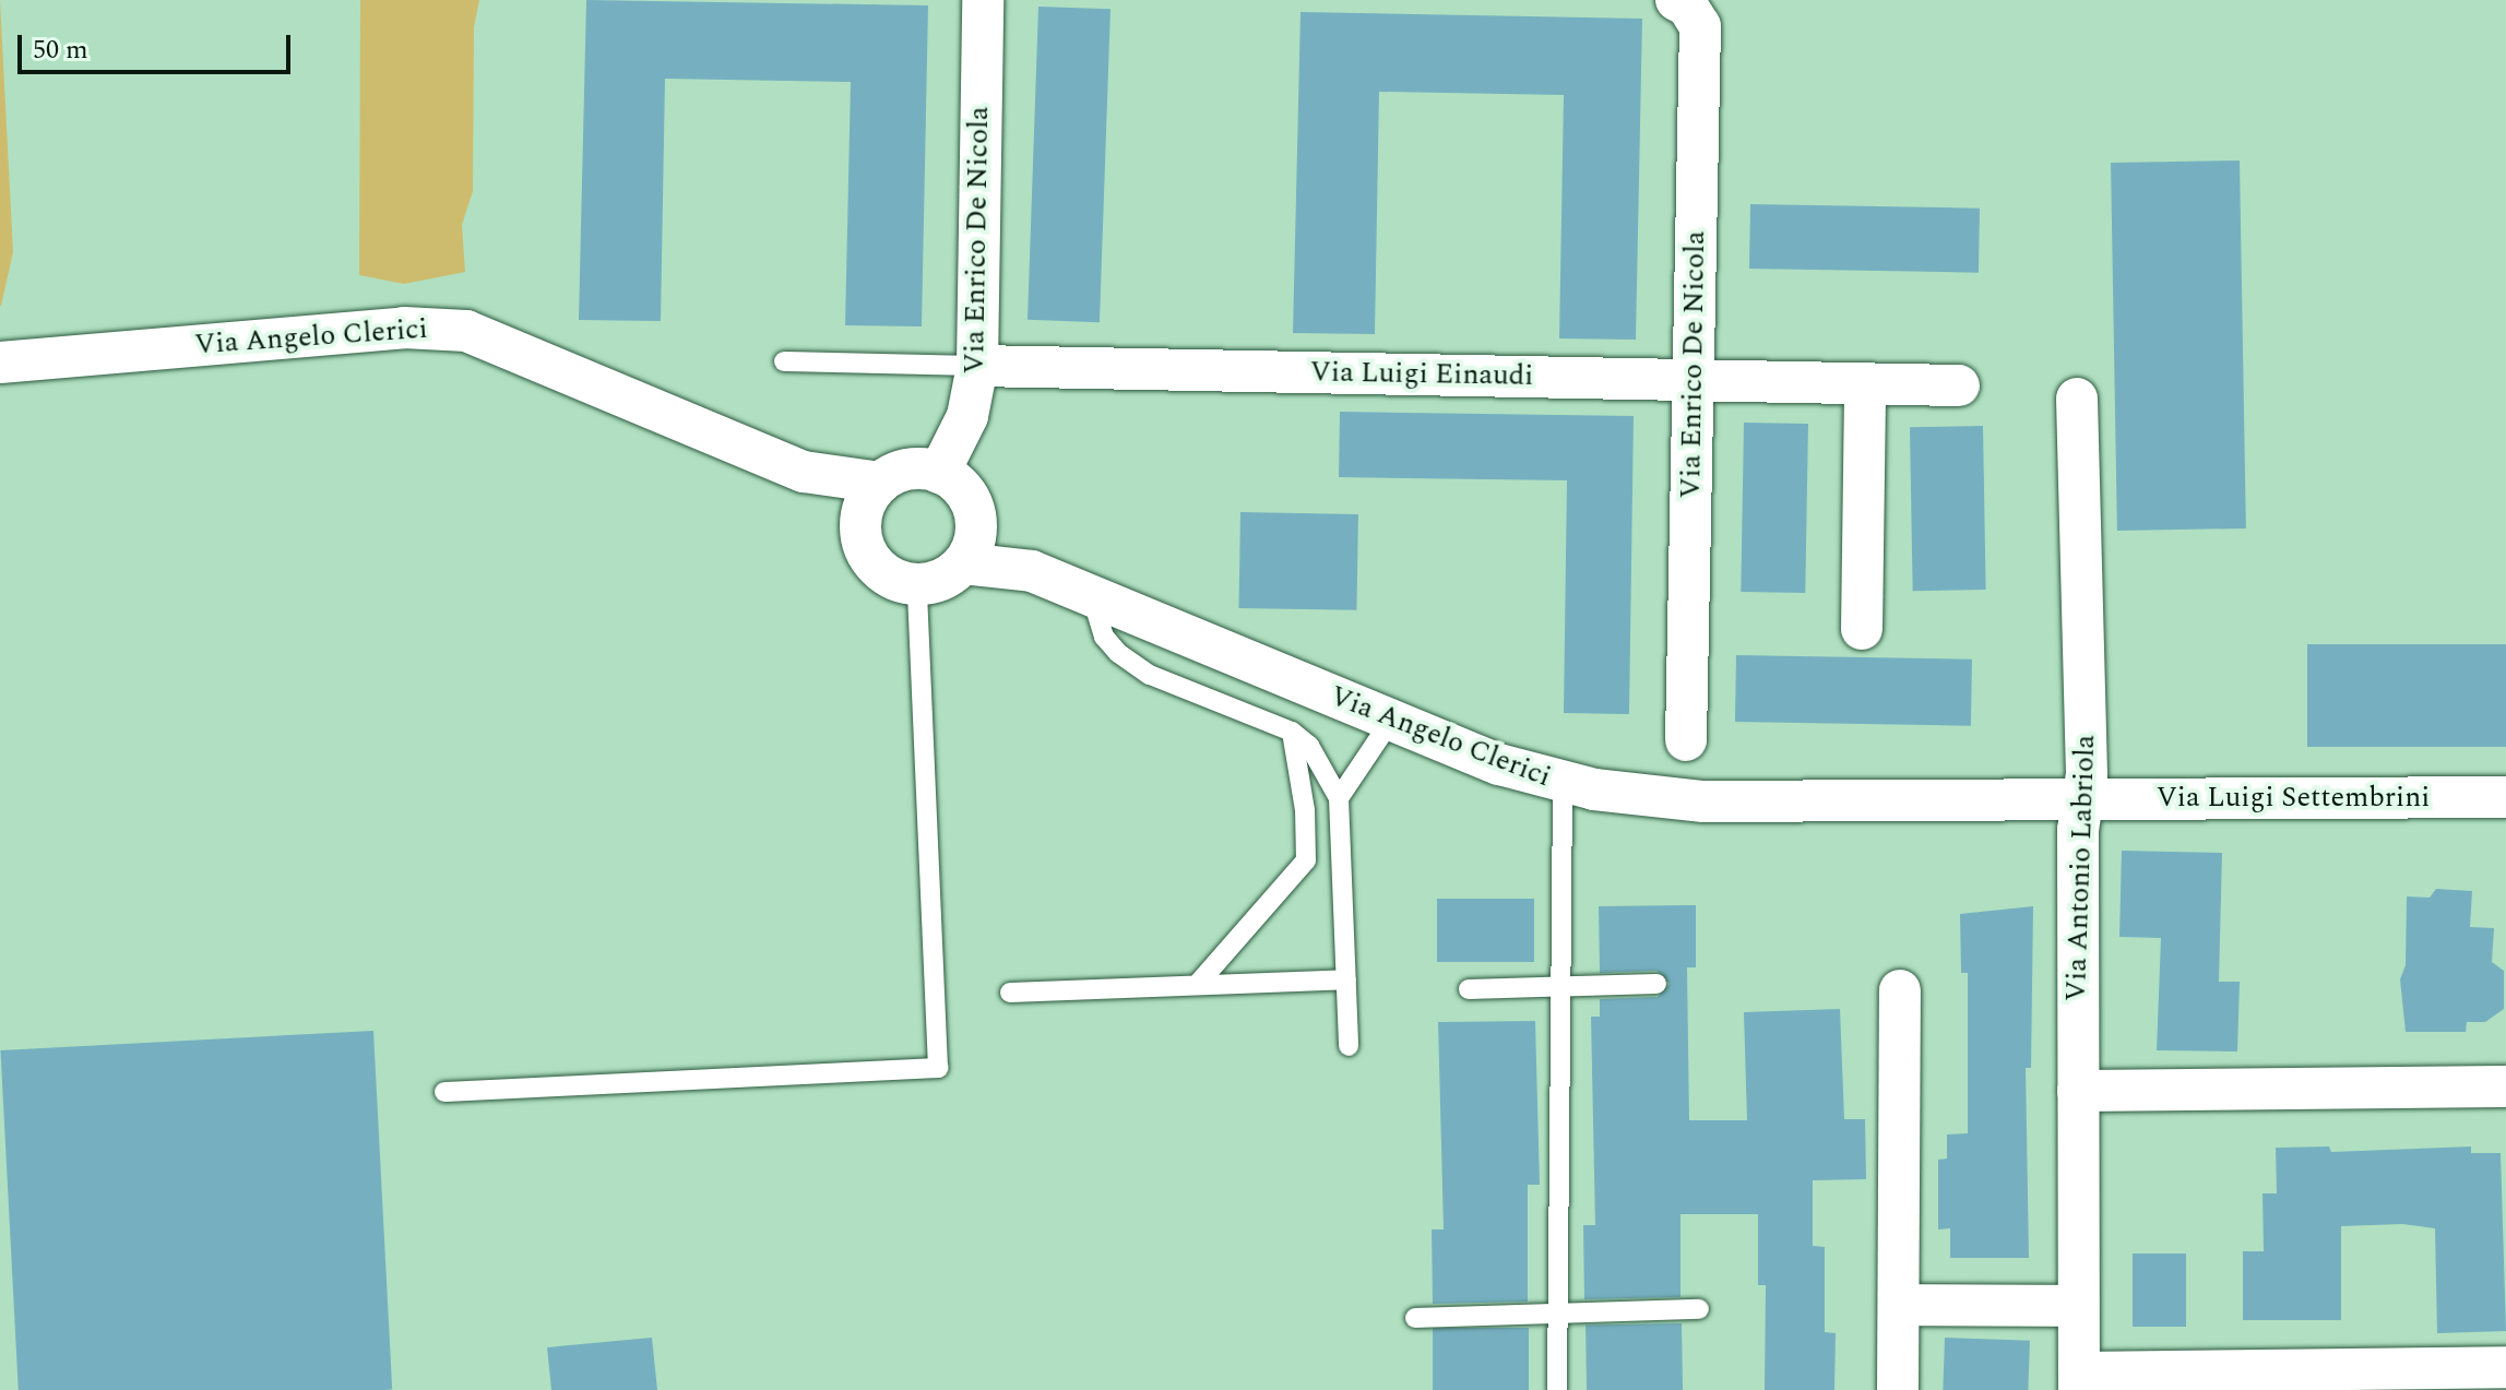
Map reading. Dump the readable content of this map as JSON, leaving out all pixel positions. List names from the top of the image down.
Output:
{
  "streets": {
    "street": [
      "Via Enrico De Nicola",
      "Via Angelo Clerici",
      "Via Luigi Einaudi",
      "Via Luigi Settembrini",
      "Via Antonio Labriola"
    ]
  },
  "crossings": [
    ["Via Enrico De Nicola", "Via Angelo Clerici"],
    ["Via Enrico De Nicola", "Via Luigi Einaudi"],
    ["Via Angelo Clerici", "Via Luigi Settembrini"],
    ["Via Angelo Clerici", "Via Antonio Labriola"],
    ["Via Luigi Settembrini", "Via Antonio Labriola"]
  ],
  "scale_bar": "50 m"
}
